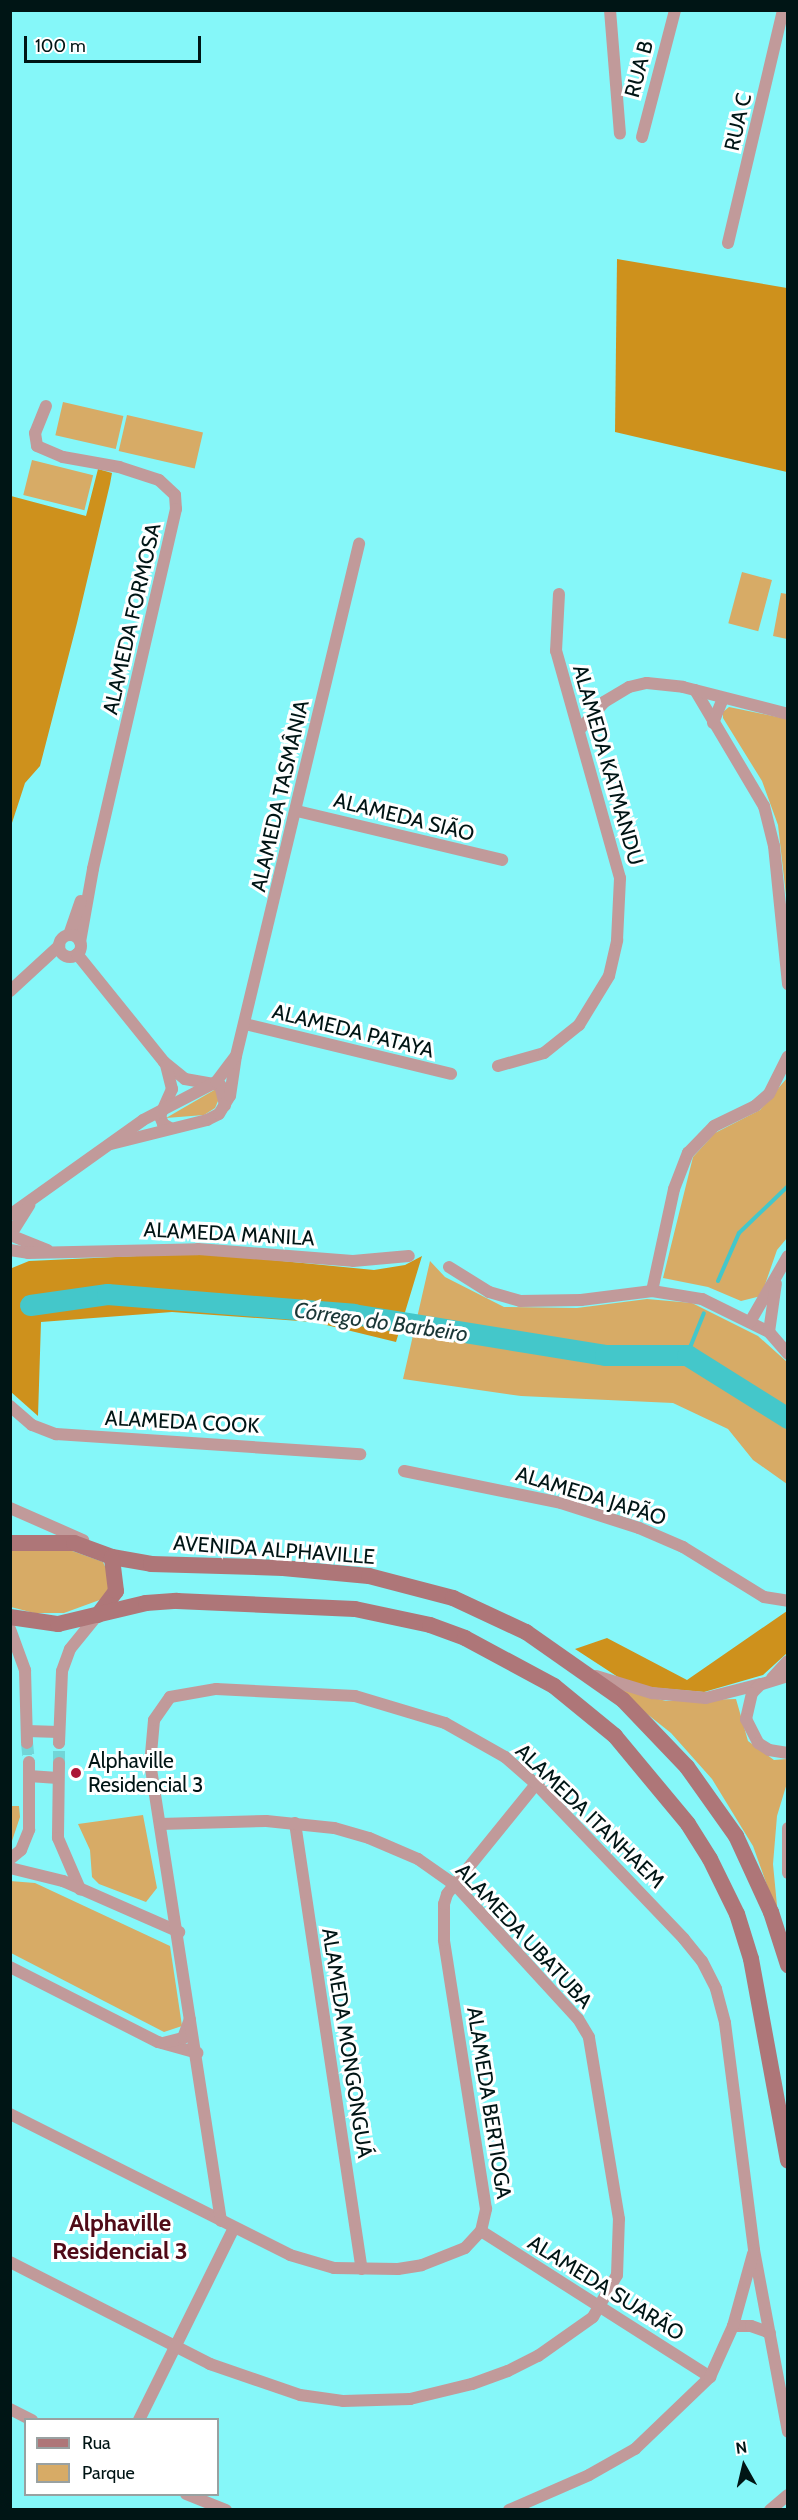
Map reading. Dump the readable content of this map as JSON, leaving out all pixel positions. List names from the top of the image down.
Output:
{
  "streets": {
    "main road": ["AVENIDA ALPHAVILLE"],
    "street": [
      "RUA B",
      "RUA C",
      "ALAMEDA FORMOSA",
      "ALAMEDA KATMANDU",
      "ALAMEDA TASMÂNIA",
      "ALAMEDA SIÃO",
      "ALAMEDA PATAYA",
      "ALAMEDA MANILA",
      "ALAMEDA COOK",
      "ALAMEDA JAPÃO",
      "ALAMEDA ITANHAEM",
      "ALAMEDA UBATUBA",
      "ALAMEDA MONGONGUÁ",
      "ALAMEDA BERTIOGA",
      "ALAMEDA SUARÃO"
    ]
  },
  "crossings": [
    ["ALAMEDA TASMÂNIA", "ALAMEDA SIÃO"],
    ["ALAMEDA TASMÂNIA", "ALAMEDA PATAYA"],
    ["ALAMEDA ITANHAEM", "ALAMEDA UBATUBA"],
    ["ALAMEDA ITANHAEM", "ALAMEDA BERTIOGA"],
    ["ALAMEDA UBATUBA", "ALAMEDA MONGONGUÁ"],
    ["ALAMEDA UBATUBA", "ALAMEDA BERTIOGA"],
    ["ALAMEDA UBATUBA", "ALAMEDA SUARÃO"],
    ["ALAMEDA BERTIOGA", "ALAMEDA SUARÃO"]
  ],
  "districts": ["Alphaville Residencial 3"],
  "water": ["Córrego do Barbeiro"],
  "places": ["Alphaville Residencial 3"],
  "legend": ["Rua", "Parque"],
  "scale_bar": "100 m",
  "north": "top"
}
